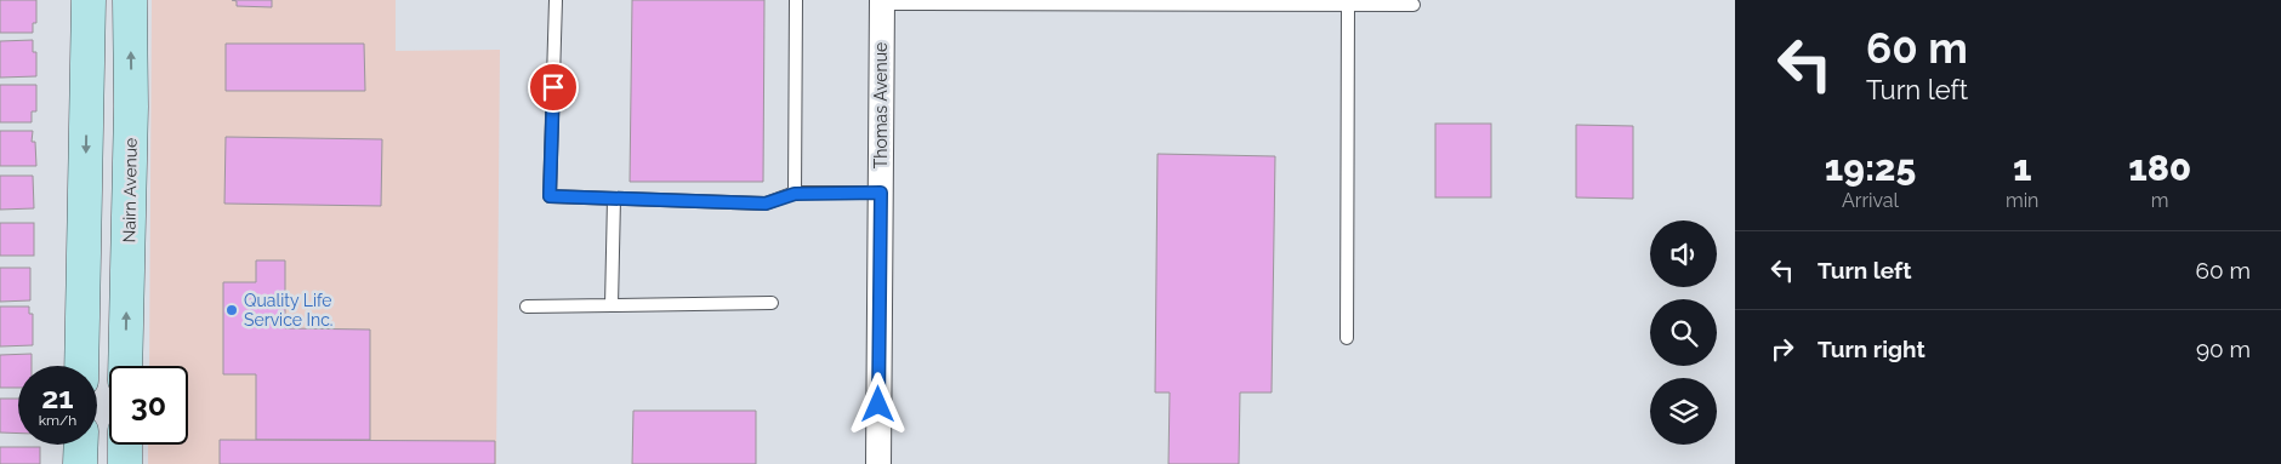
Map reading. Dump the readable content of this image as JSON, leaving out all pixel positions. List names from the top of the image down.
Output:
{
  "streets": {
    "main road": ["Nairn Avenue"],
    "street": ["Thomas Avenue"]
  },
  "places": ["Quality Life Service Inc."],
  "page": {
    "turn": ["60 m", "Turn left"],
    "eta": [
      "19:25",
      "Arrival",
      "1",
      "min",
      "180",
      "m"
    ],
    "list": [
      {
        "name": "Turn left",
        "value": "60 m"
      },
      {
        "name": "Turn right",
        "value": "90 m"
      }
    ],
    "speed": "21 km/h",
    "limit": "30"
  }
}
